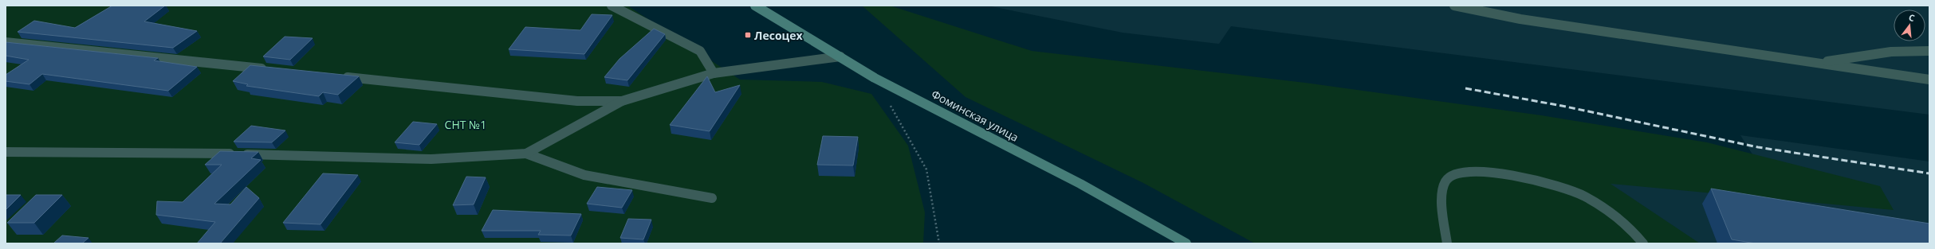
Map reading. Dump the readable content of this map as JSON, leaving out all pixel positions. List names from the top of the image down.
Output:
{
  "streets": {
    "street": ["Фоминская улица"]
  },
  "parks": ["СНТ №1"],
  "places": {
    "transit": ["Лесоцех"]
  },
  "north": "top"
}
